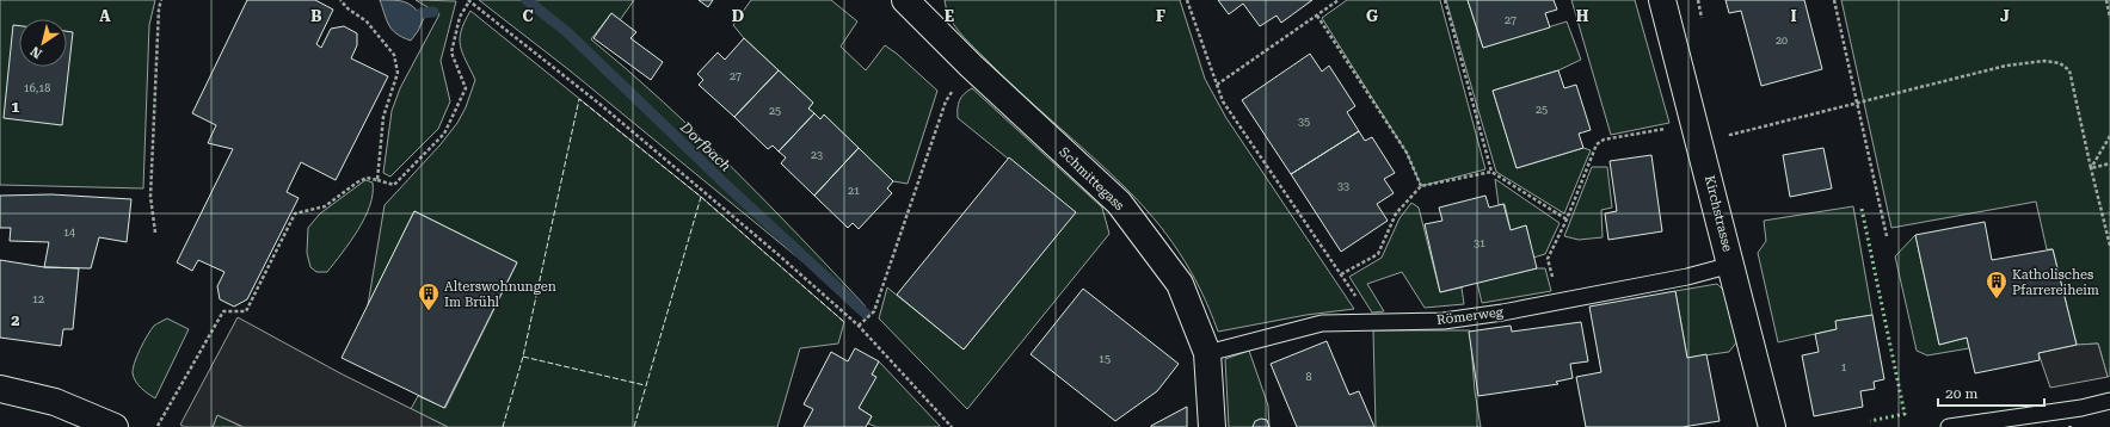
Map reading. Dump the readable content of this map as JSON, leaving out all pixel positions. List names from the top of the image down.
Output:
{
  "streets": {
    "street": ["Schmittegass", "Kirchstrasse"],
    "lane": ["Römerweg"]
  },
  "crossings": [
    ["Schmittegass", "Römerweg"],
    ["Kirchstrasse", "Römerweg"]
  ],
  "water": ["Dorfbach"],
  "places": {
    "building": ["Katholisches Pfarrereiheim", "Alterswohnungen Im Brühl"]
  },
  "house_numbers": [
    "27",
    "20",
    "27",
    "16,18",
    "25",
    "25",
    "35",
    "23",
    "33",
    "21",
    "14",
    "31",
    "12",
    "15",
    "1",
    "8"
  ],
  "scale_bar": "20 m",
  "north": "bottom left",
  "grid": {
    "columns": [
      "A",
      "B",
      "C",
      "D",
      "E",
      "F",
      "G",
      "H",
      "I",
      "J"
    ],
    "rows": ["1", "2"]
  }
}
